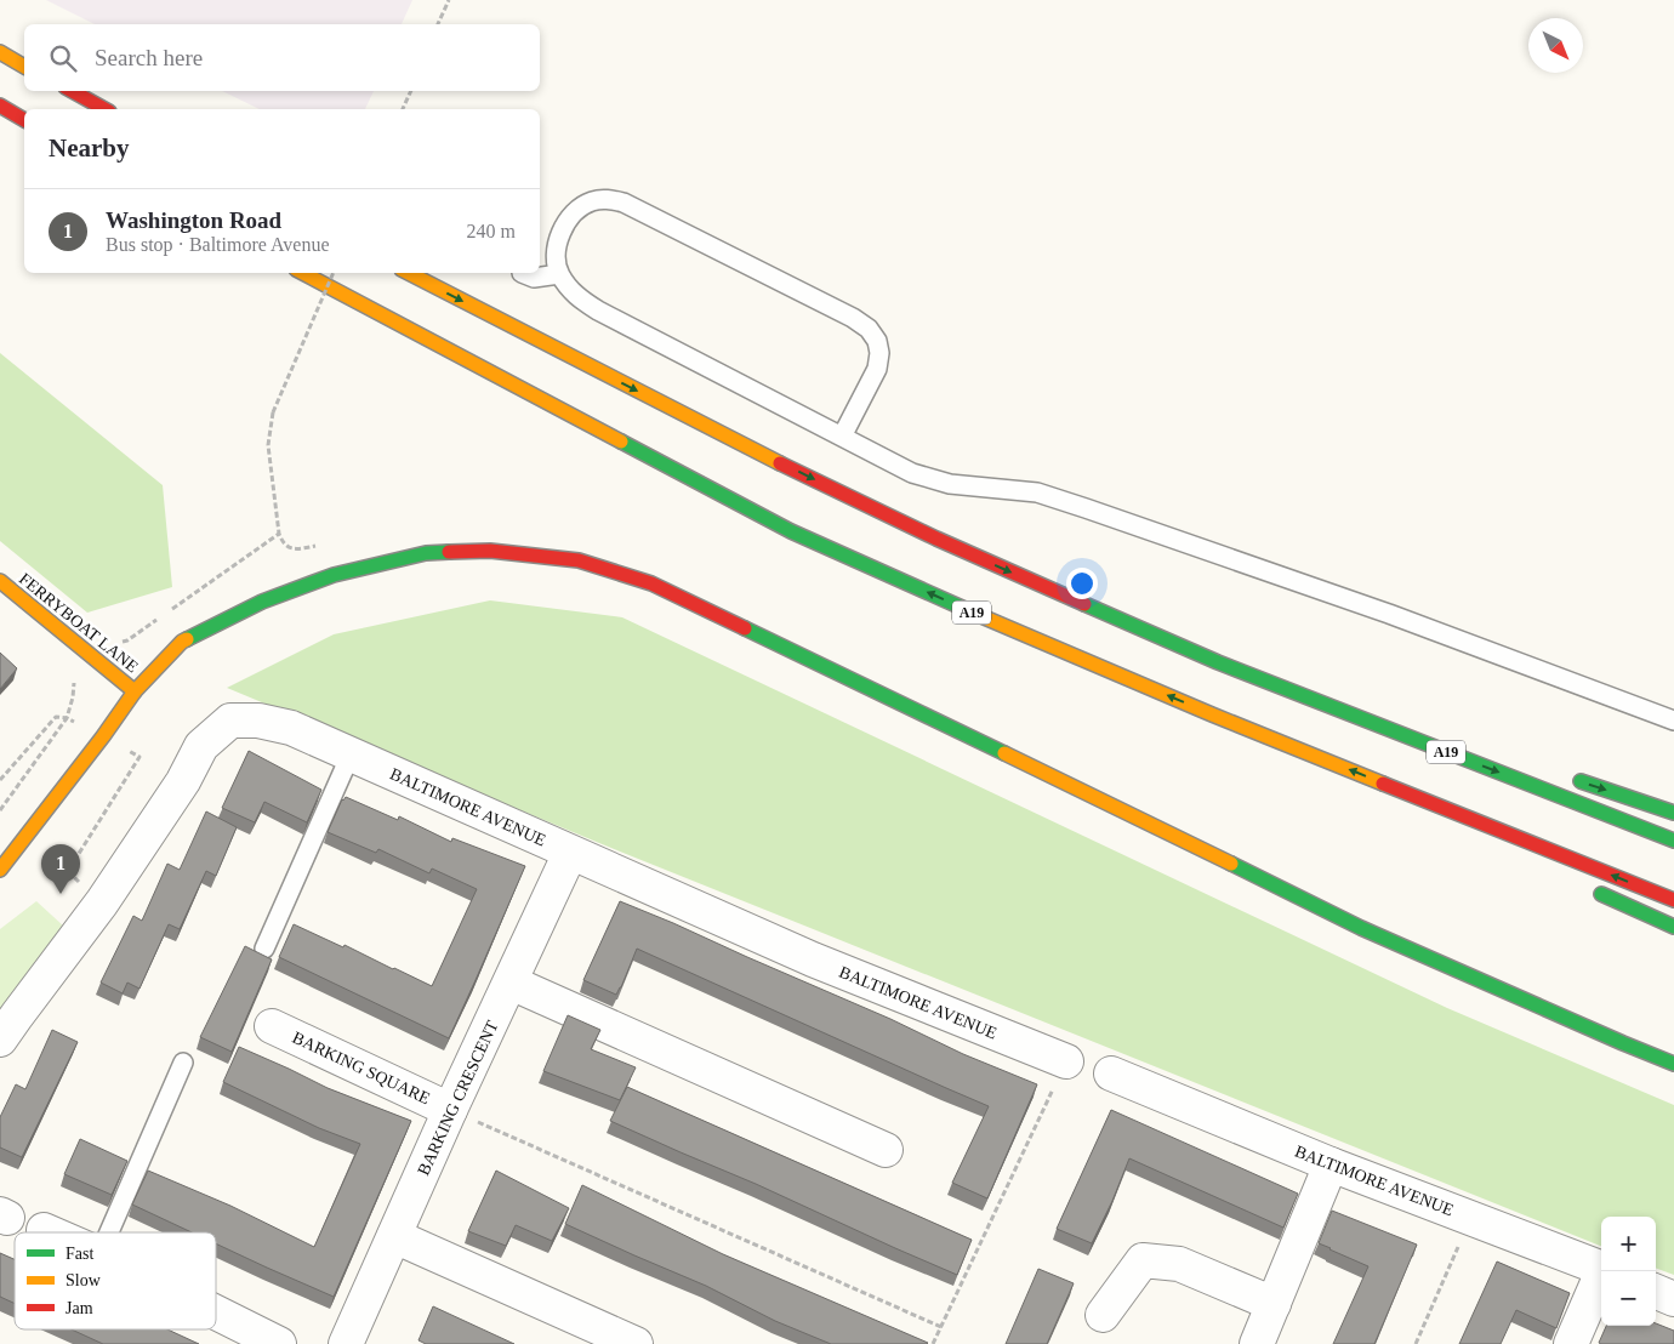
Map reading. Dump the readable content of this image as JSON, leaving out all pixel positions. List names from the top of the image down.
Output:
{
  "streets": {
    "main road": ["A19", "FERRYBOAT LANE"],
    "street": ["BALTIMORE AVENUE", "BARKING SQUARE", "BARKING CRESCENT"]
  },
  "crossings": [
    ["BALTIMORE AVENUE", "BARKING CRESCENT"],
    ["BARKING SQUARE", "BARKING CRESCENT"]
  ],
  "legend": ["Fast", "Slow", "Jam"],
  "north": "bottom right",
  "page": {
    "search": "Search here",
    "heading": "Nearby",
    "list": [
      {
        "mark": "1",
        "name": "Washington Road",
        "note": "Bus stop · Baltimore Avenue",
        "value": "240 m"
      }
    ],
    "pins": "1",
    "map_buttons": ["+", "−"]
  }
}
